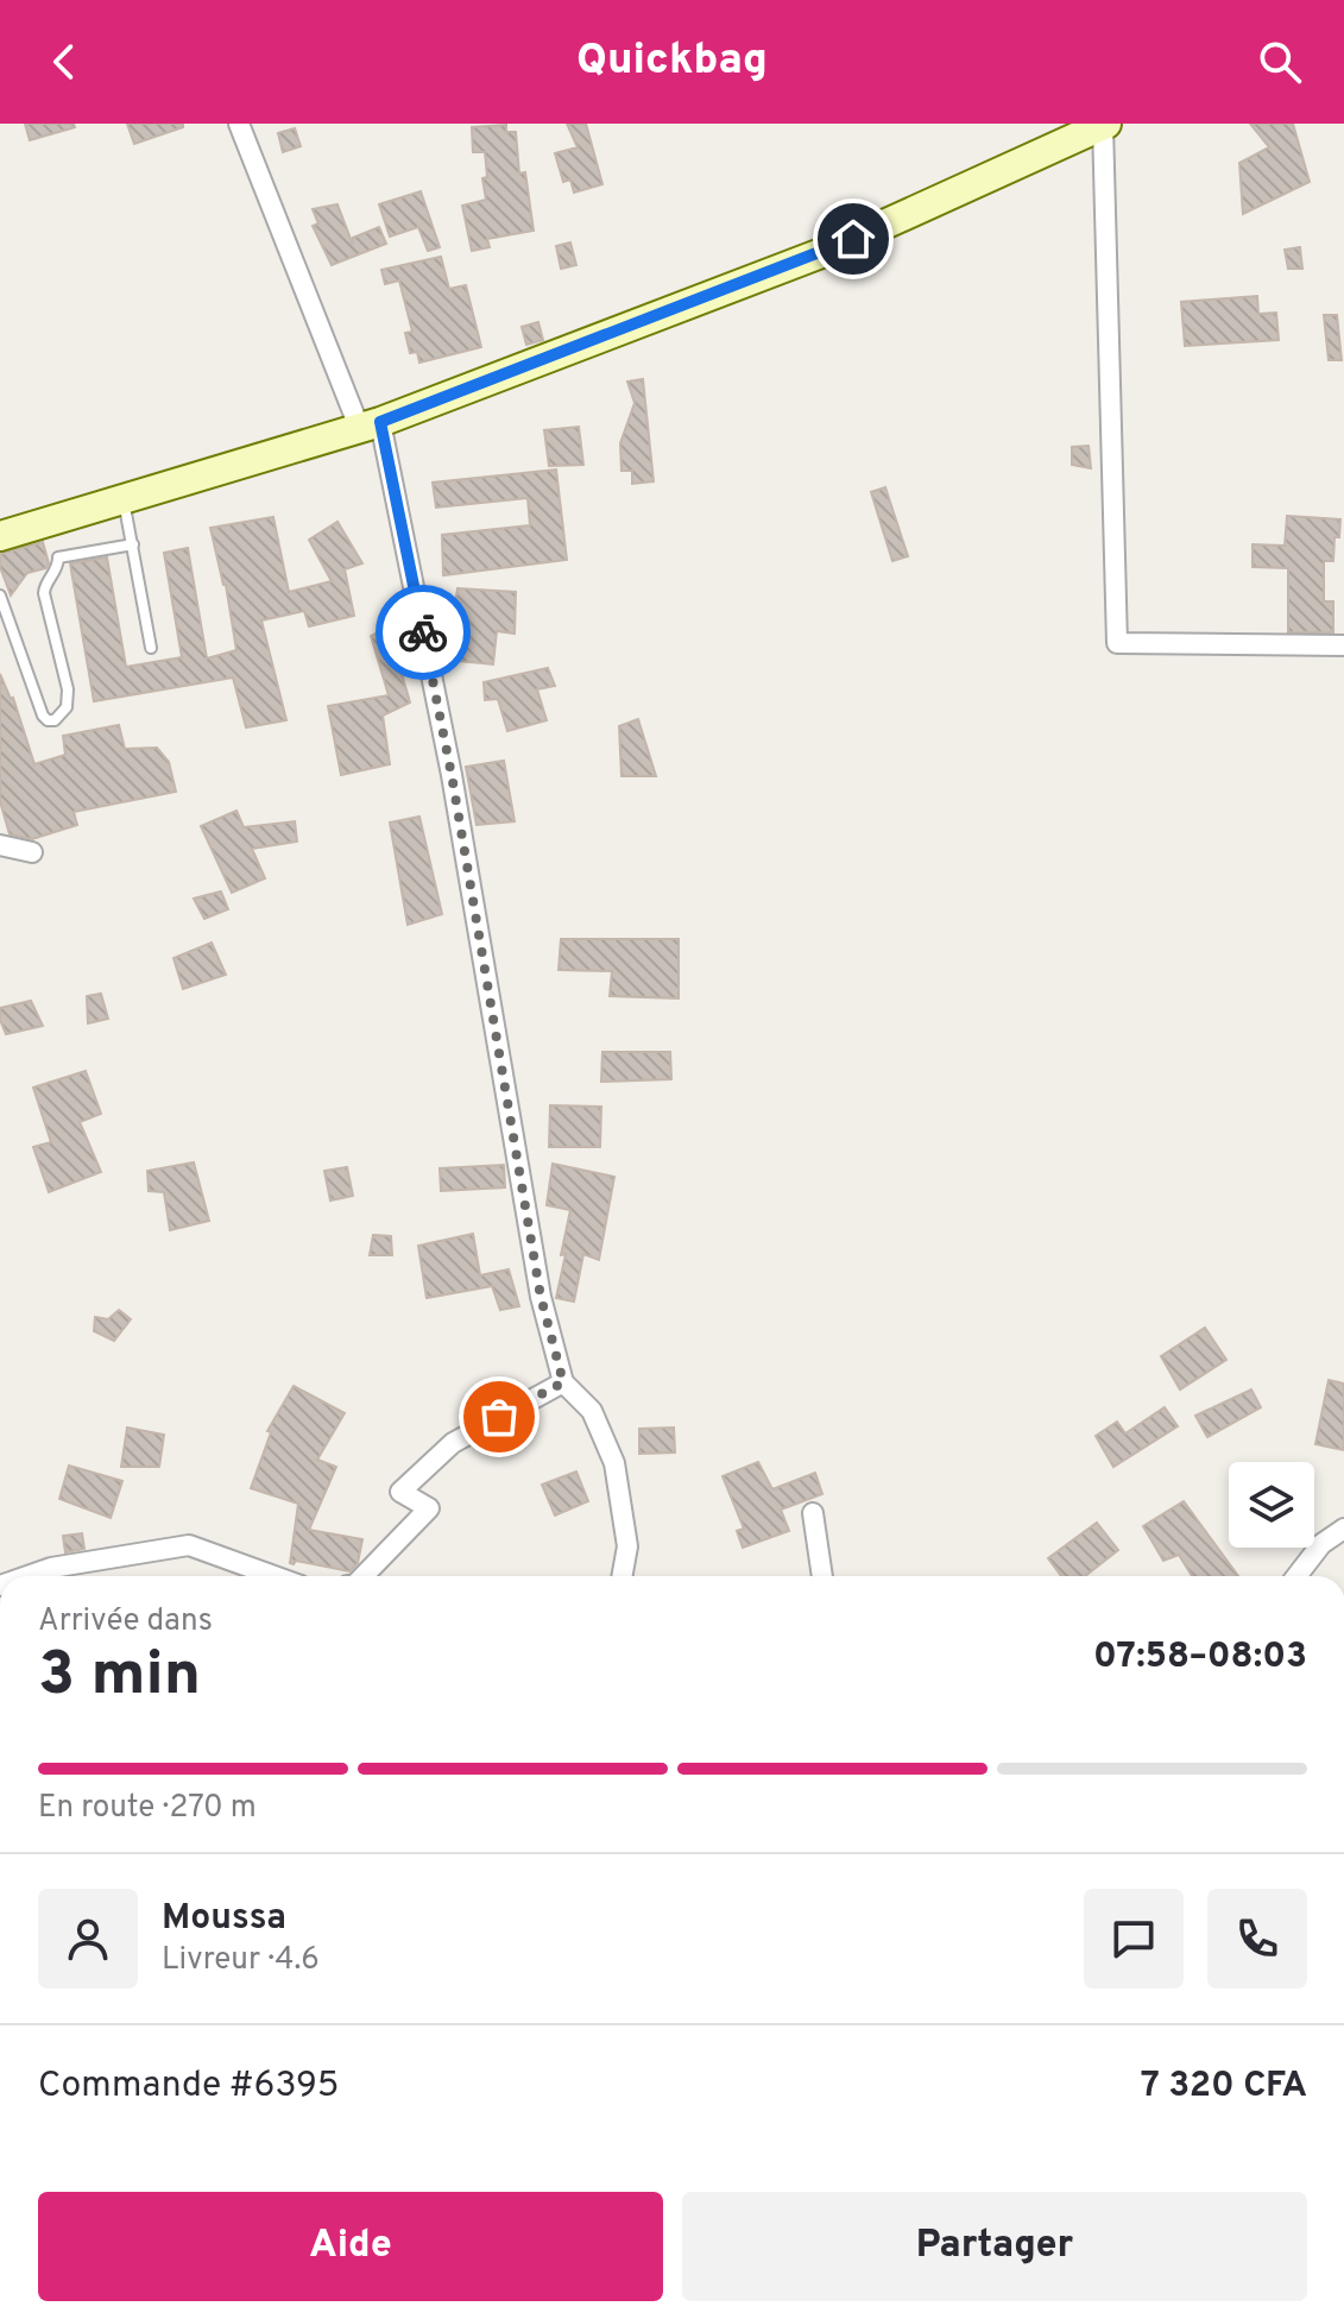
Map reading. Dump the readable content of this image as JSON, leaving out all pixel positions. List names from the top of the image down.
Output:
{
  "page": {
    "header": "Quickbag",
    "heading": ["3 min", "Arrivée dans", "07:58–08:03"],
    "panel": [
      "Moussa",
      "Livreur · 4.6",
      "Commande #6395",
      "7 320 CFA"
    ],
    "bar": "En route · 270 m",
    "buttons": ["Aide", "Partager"]
  }
}
